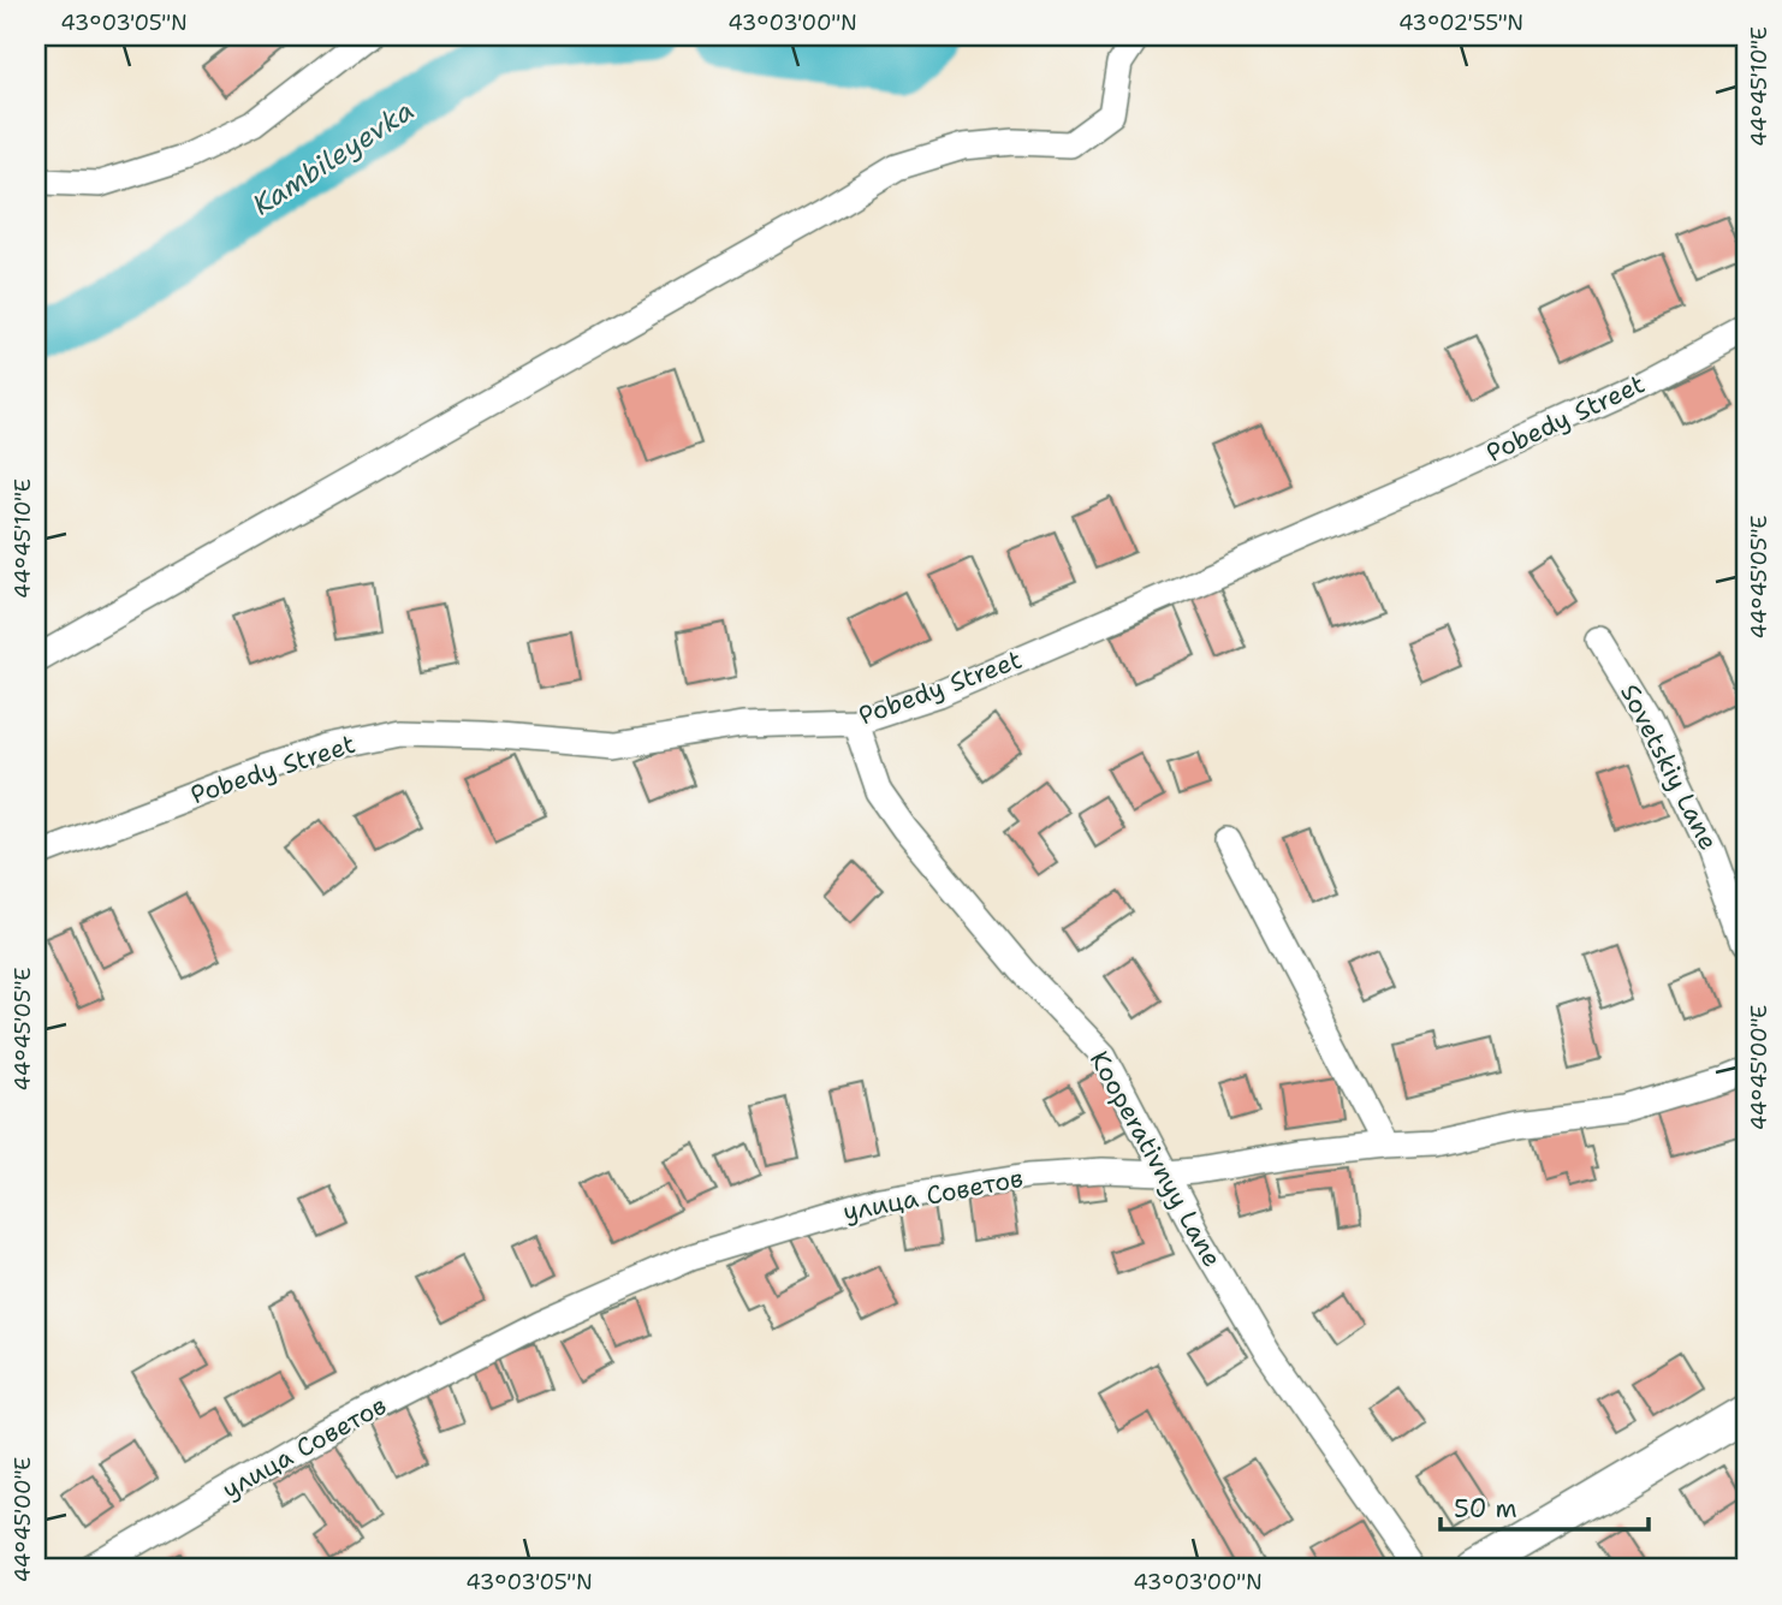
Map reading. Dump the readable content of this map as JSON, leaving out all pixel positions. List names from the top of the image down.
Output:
{
  "streets": {
    "street": [
      "Pobedy Street",
      "Sovetskiy Lane",
      "Kooperativnyy Lane",
      "улица Советов"
    ]
  },
  "crossings": [
    ["Pobedy Street", "Kooperativnyy Lane"],
    ["Kooperativnyy Lane", "улица Советов"]
  ],
  "water": ["Kambileyevka"],
  "scale_bar": "50 m",
  "coordinates": [
    "43°03'05\"N",
    "43°03'00\"N",
    "43°02'55\"N",
    "44°45'10\"E",
    "44°45'05\"E",
    "44°45'00\"E"
  ]
}
